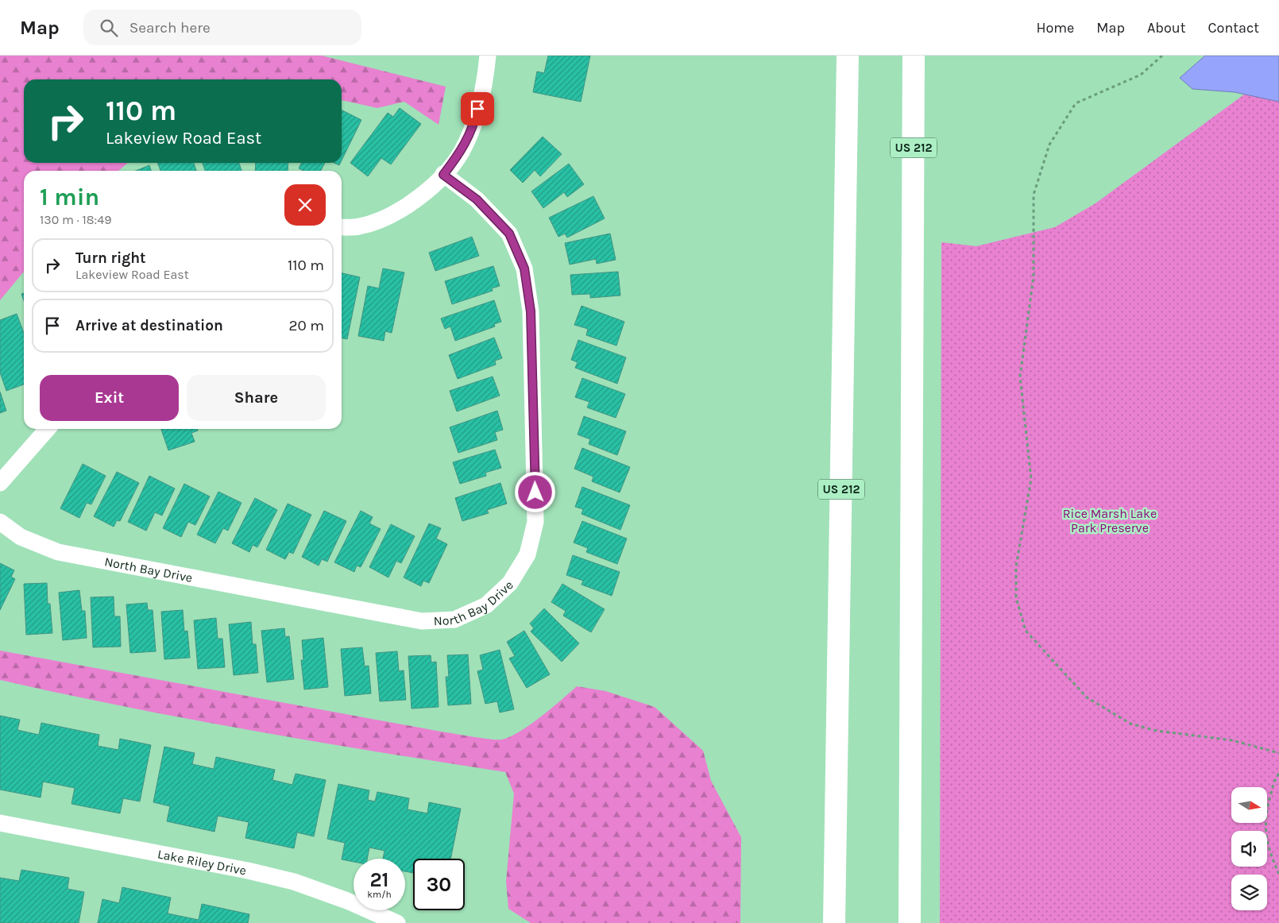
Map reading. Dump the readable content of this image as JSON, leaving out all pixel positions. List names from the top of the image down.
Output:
{
  "streets": {
    "highway": ["US 212"],
    "street": ["North Bay Drive", "Lake Riley Drive"]
  },
  "parks": ["Rice Marsh Lake Park Preserve"],
  "north": "right",
  "page": {
    "header": "Map",
    "search": "Search here",
    "nav": [
      "Home",
      "Map",
      "About",
      "Contact"
    ],
    "turn": ["110 m", "Lakeview Road East"],
    "heading": ["1 min", "130 m · 18:49"],
    "list": [
      {
        "name": "Turn right",
        "note": "Lakeview Road East",
        "value": "110 m"
      },
      {
        "name": "Arrive at destination",
        "value": "20 m"
      }
    ],
    "buttons": ["Exit", "Share"],
    "speed": "21 km/h",
    "limit": "30"
  }
}
